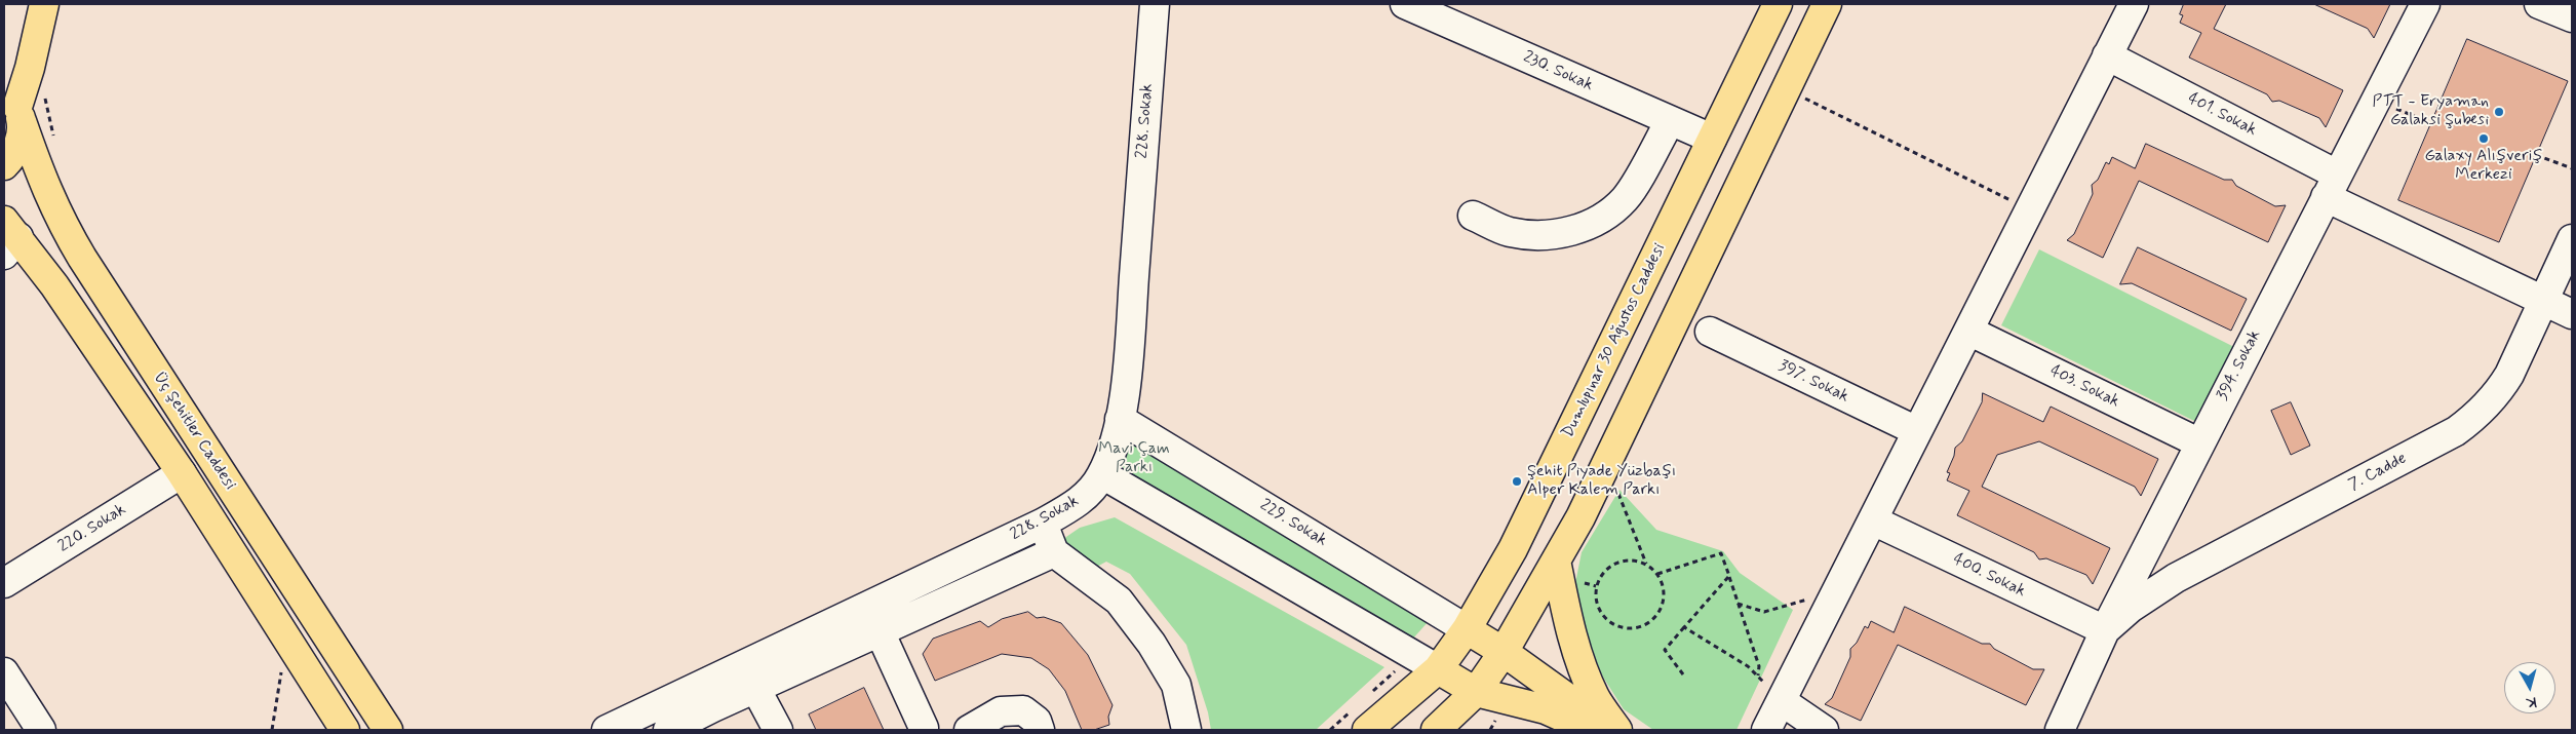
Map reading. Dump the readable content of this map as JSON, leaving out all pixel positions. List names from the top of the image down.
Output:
{
  "streets": {
    "main road": ["Dumlupınar 30 Ağustos Caddesi", "Üç Şehitler Caddesi"],
    "street": [
      "230. Sokak",
      "401. Sokak",
      "228. Sokak",
      "394. Sokak",
      "397. Sokak",
      "403. Sokak",
      "7. Cadde",
      "229. Sokak",
      "220. Sokak",
      "400. Sokak"
    ]
  },
  "crossings": [
    ["230. Sokak", "Dumlupınar 30 Ağustos Caddesi"],
    ["401. Sokak", "394. Sokak"],
    ["401. Sokak", "7. Cadde"],
    ["228. Sokak", "229. Sokak"],
    ["Dumlupınar 30 Ağustos Caddesi", "229. Sokak"],
    ["394. Sokak", "403. Sokak"],
    ["394. Sokak", "7. Cadde"],
    ["394. Sokak", "400. Sokak"],
    ["Üç Şehitler Caddesi", "220. Sokak"],
    ["7. Cadde", "400. Sokak"]
  ],
  "parks": ["Mavi Çam Parkı"],
  "places": ["PTT - Eryaman Galaksi Şubesi", "Galaxy Alışveriş Merkezi", "Şehit Piyade Yüzbaşı Alper Kalem Parkı"],
  "north": "bottom"
}
